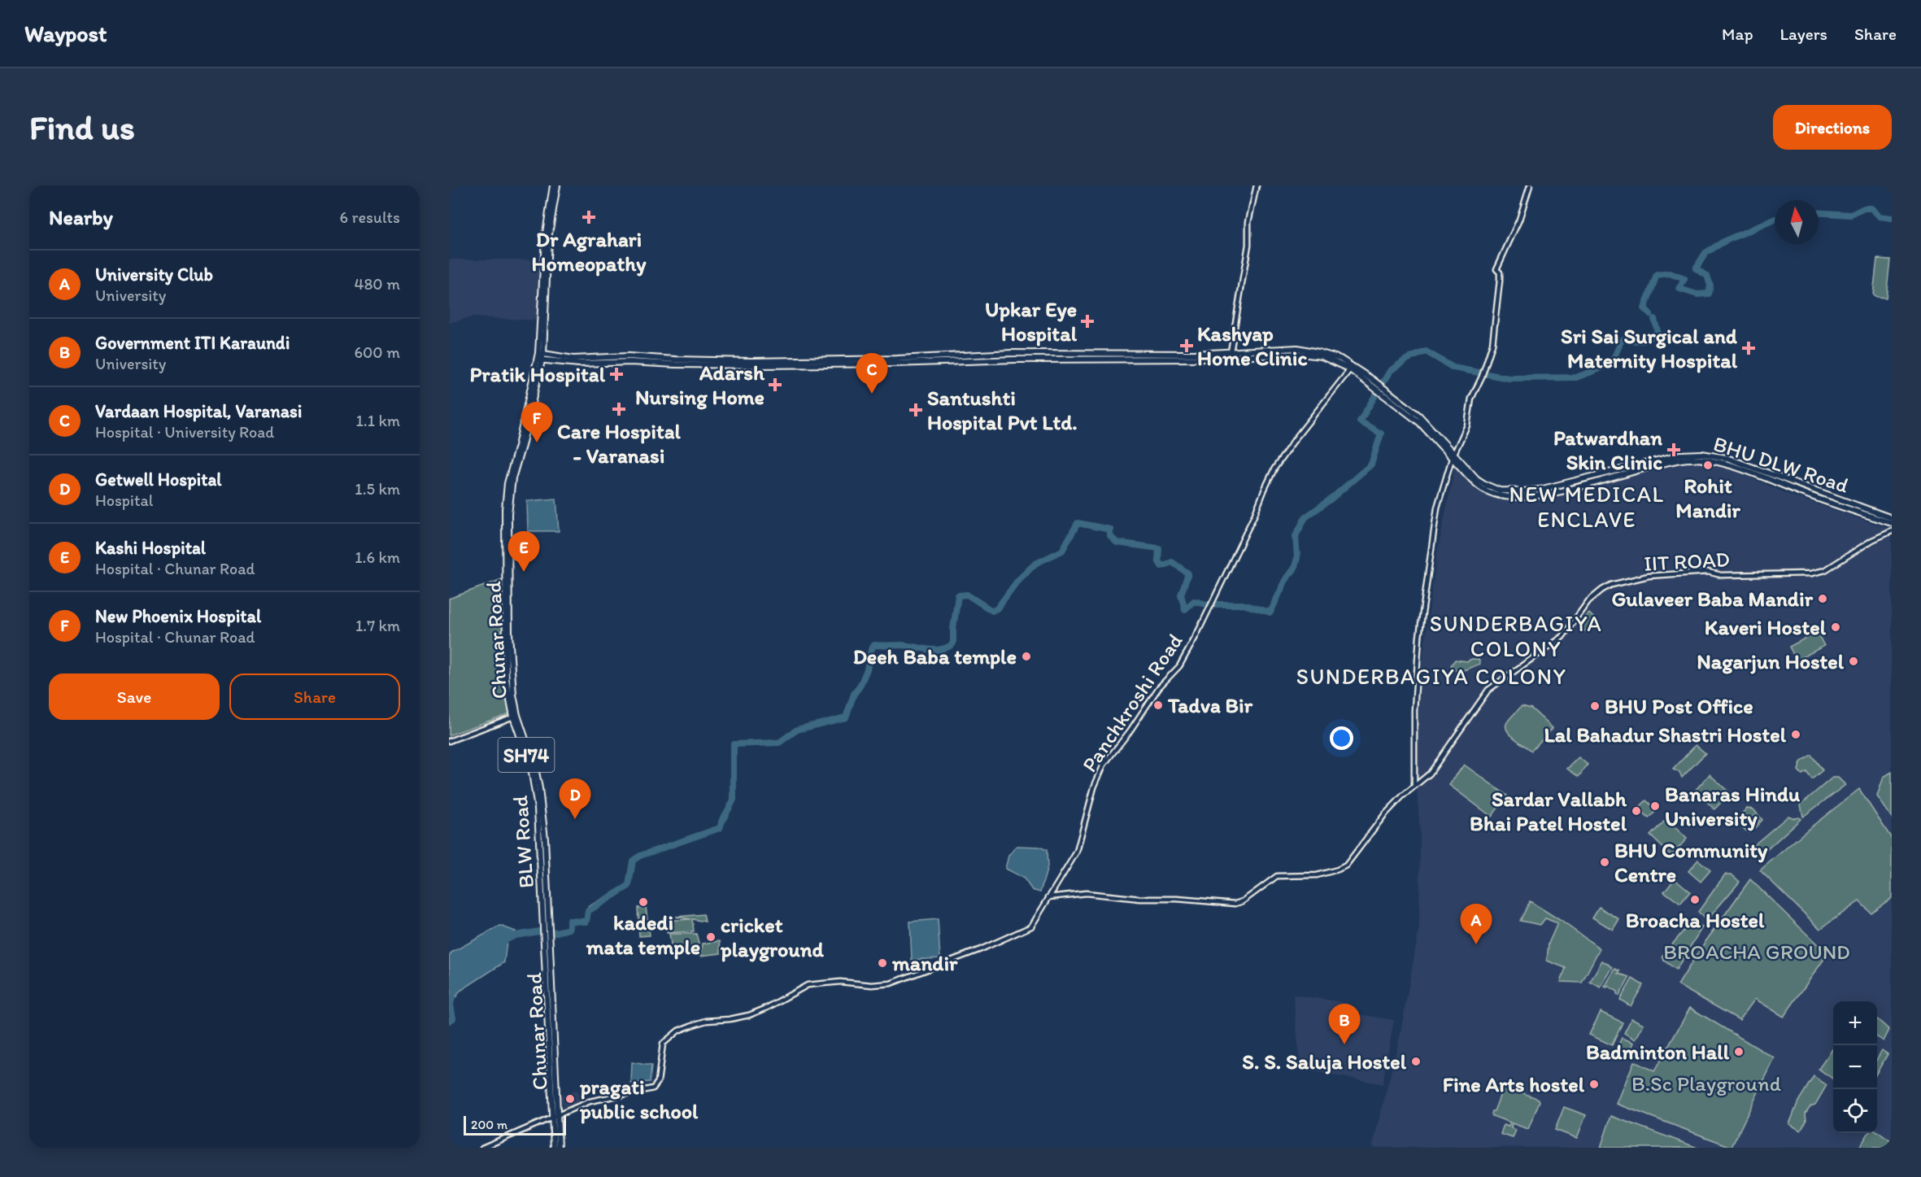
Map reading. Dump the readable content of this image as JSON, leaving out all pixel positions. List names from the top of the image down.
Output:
{
  "streets": {
    "main road": ["BHU DLW Road", "SH74", "BLW Road"],
    "street": ["IIT ROAD", "Panchkroshi Road"]
  },
  "crossings": [
    ["IIT ROAD", "Panchkroshi Road"],
    ["Panchkroshi Road", "SH74"],
    ["Panchkroshi Road", "BLW Road"],
    ["SH74", "BLW Road"]
  ],
  "districts": ["NEW MEDICAL ENCLAVE", "SUNDERBAGIYA COLONY", "SUNDERBAGIYA COLONY"],
  "parks": ["BROACHA GROUND", "B.Sc Playground"],
  "places": {
    "health": [
      "Dr Agrahari Homeopathy",
      "Upkar Eye Hospital",
      "Kashyap Home Clinic",
      "Sri Sai Surgical and Maternity Hospital",
      "Pratik Hospital",
      "Adarsh Nursing Home",
      "Care Hospital - Varanasi",
      "Santushti Hospital Pvt Ltd.",
      "Patwardhan Skin Clinic"
    ],
    "other": [
      "Rohit Mandir",
      "Gulaveer Baba Mandir",
      "Kaveri Hostel",
      "Deeh Baba temple",
      "Nagarjun Hostel",
      "Tadva Bir",
      "BHU Post Office",
      "Lal Bahadur Shastri Hostel",
      "Banaras Hindu University",
      "Sardar Vallabh Bhai Patel Hostel",
      "BHU Community Centre",
      "Broacha Hostel",
      "kadedi mata temple",
      "cricket playground",
      "mandir",
      "Badminton Hall",
      "S. S. Saluja Hostel",
      "Fine Arts hostel",
      "pragati public school"
    ]
  },
  "scale_bar": "200 m",
  "north": "top",
  "page": {
    "header": "Waypost",
    "nav": ["Map", "Layers", "Share"],
    "buttons": [
      "Directions",
      ["Save", "Share"]
    ],
    "title": "Find us",
    "heading": ["Nearby", "6 results"],
    "list": [
      {
        "mark": "A",
        "name": "University Club",
        "note": "University",
        "value": "480 m"
      },
      {
        "mark": "B",
        "name": "Government ITI Karaundi",
        "note": "University",
        "value": "600 m"
      },
      {
        "mark": "C",
        "name": "Vardaan Hospital, Varanasi",
        "note": "Hospital · University Road",
        "value": "1.1 km"
      },
      {
        "mark": "D",
        "name": "Getwell Hospital",
        "note": "Hospital",
        "value": "1.5 km"
      },
      {
        "mark": "E",
        "name": "Kashi Hospital",
        "note": "Hospital · Chunar Road",
        "value": "1.6 km"
      },
      {
        "mark": "F",
        "name": "New Phoenix Hospital",
        "note": "Hospital · Chunar Road",
        "value": "1.7 km"
      }
    ],
    "pins": [
      "C",
      "F",
      "E",
      "D",
      "A",
      "B"
    ],
    "map_buttons": ["+", "−"],
    "scale": "200 m"
  }
}
